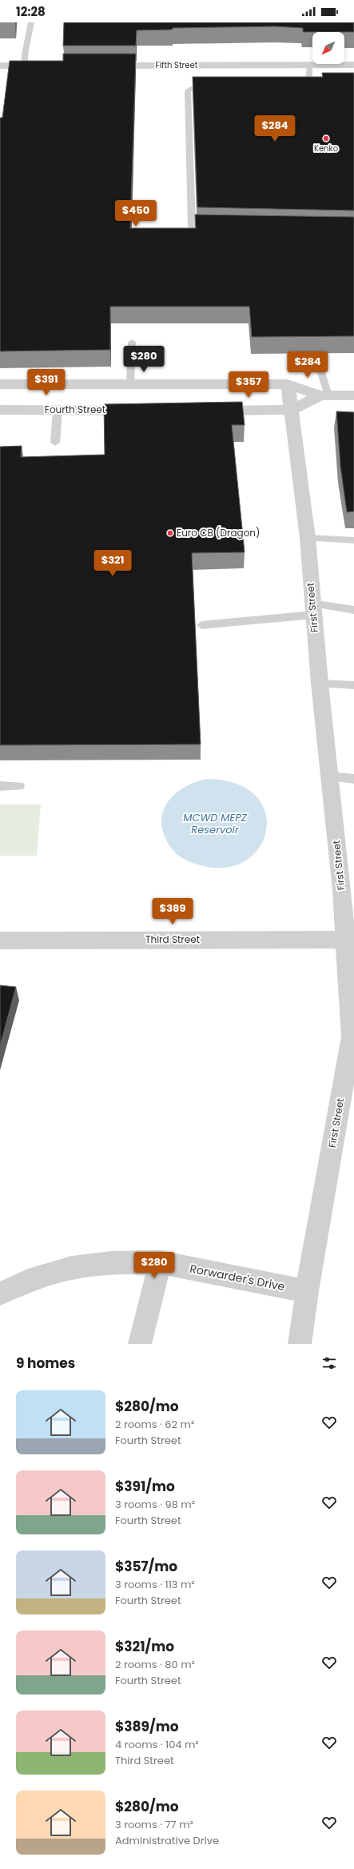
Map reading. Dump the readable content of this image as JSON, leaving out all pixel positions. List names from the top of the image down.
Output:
{
  "streets": {
    "street": [
      "Fifth Street",
      "Fourth Street",
      "First Street",
      "Third Street",
      "Rorwarder's Drive"
    ]
  },
  "crossings": [
    ["First Street", "Third Street"],
    ["First Street", "Rorwarder's Drive"]
  ],
  "water": ["MCWD MEPZ Reservoir"],
  "places": ["Kenko", "Euro CB (Dragon)"],
  "north": "bottom left",
  "page": {
    "status": "12:28",
    "price": [
      "$284",
      "$450",
      "$280",
      "$284",
      "$391",
      "$357",
      "$321",
      "$389",
      "$280"
    ],
    "heading": "9 homes",
    "list": [
      {
        "name": "$280/mo",
        "note": "2 rooms · 62 m² · Fourth Street"
      },
      {
        "name": "$391/mo",
        "note": "3 rooms · 98 m² · Fourth Street"
      },
      {
        "name": "$357/mo",
        "note": "3 rooms · 113 m² · Fourth Street"
      },
      {
        "name": "$321/mo",
        "note": "2 rooms · 80 m² · Fourth Street"
      },
      {
        "name": "$389/mo",
        "note": "4 rooms · 104 m² · Third Street"
      },
      {
        "name": "$280/mo",
        "note": "3 rooms · 77 m² · Administrative Drive"
      }
    ]
  }
}
